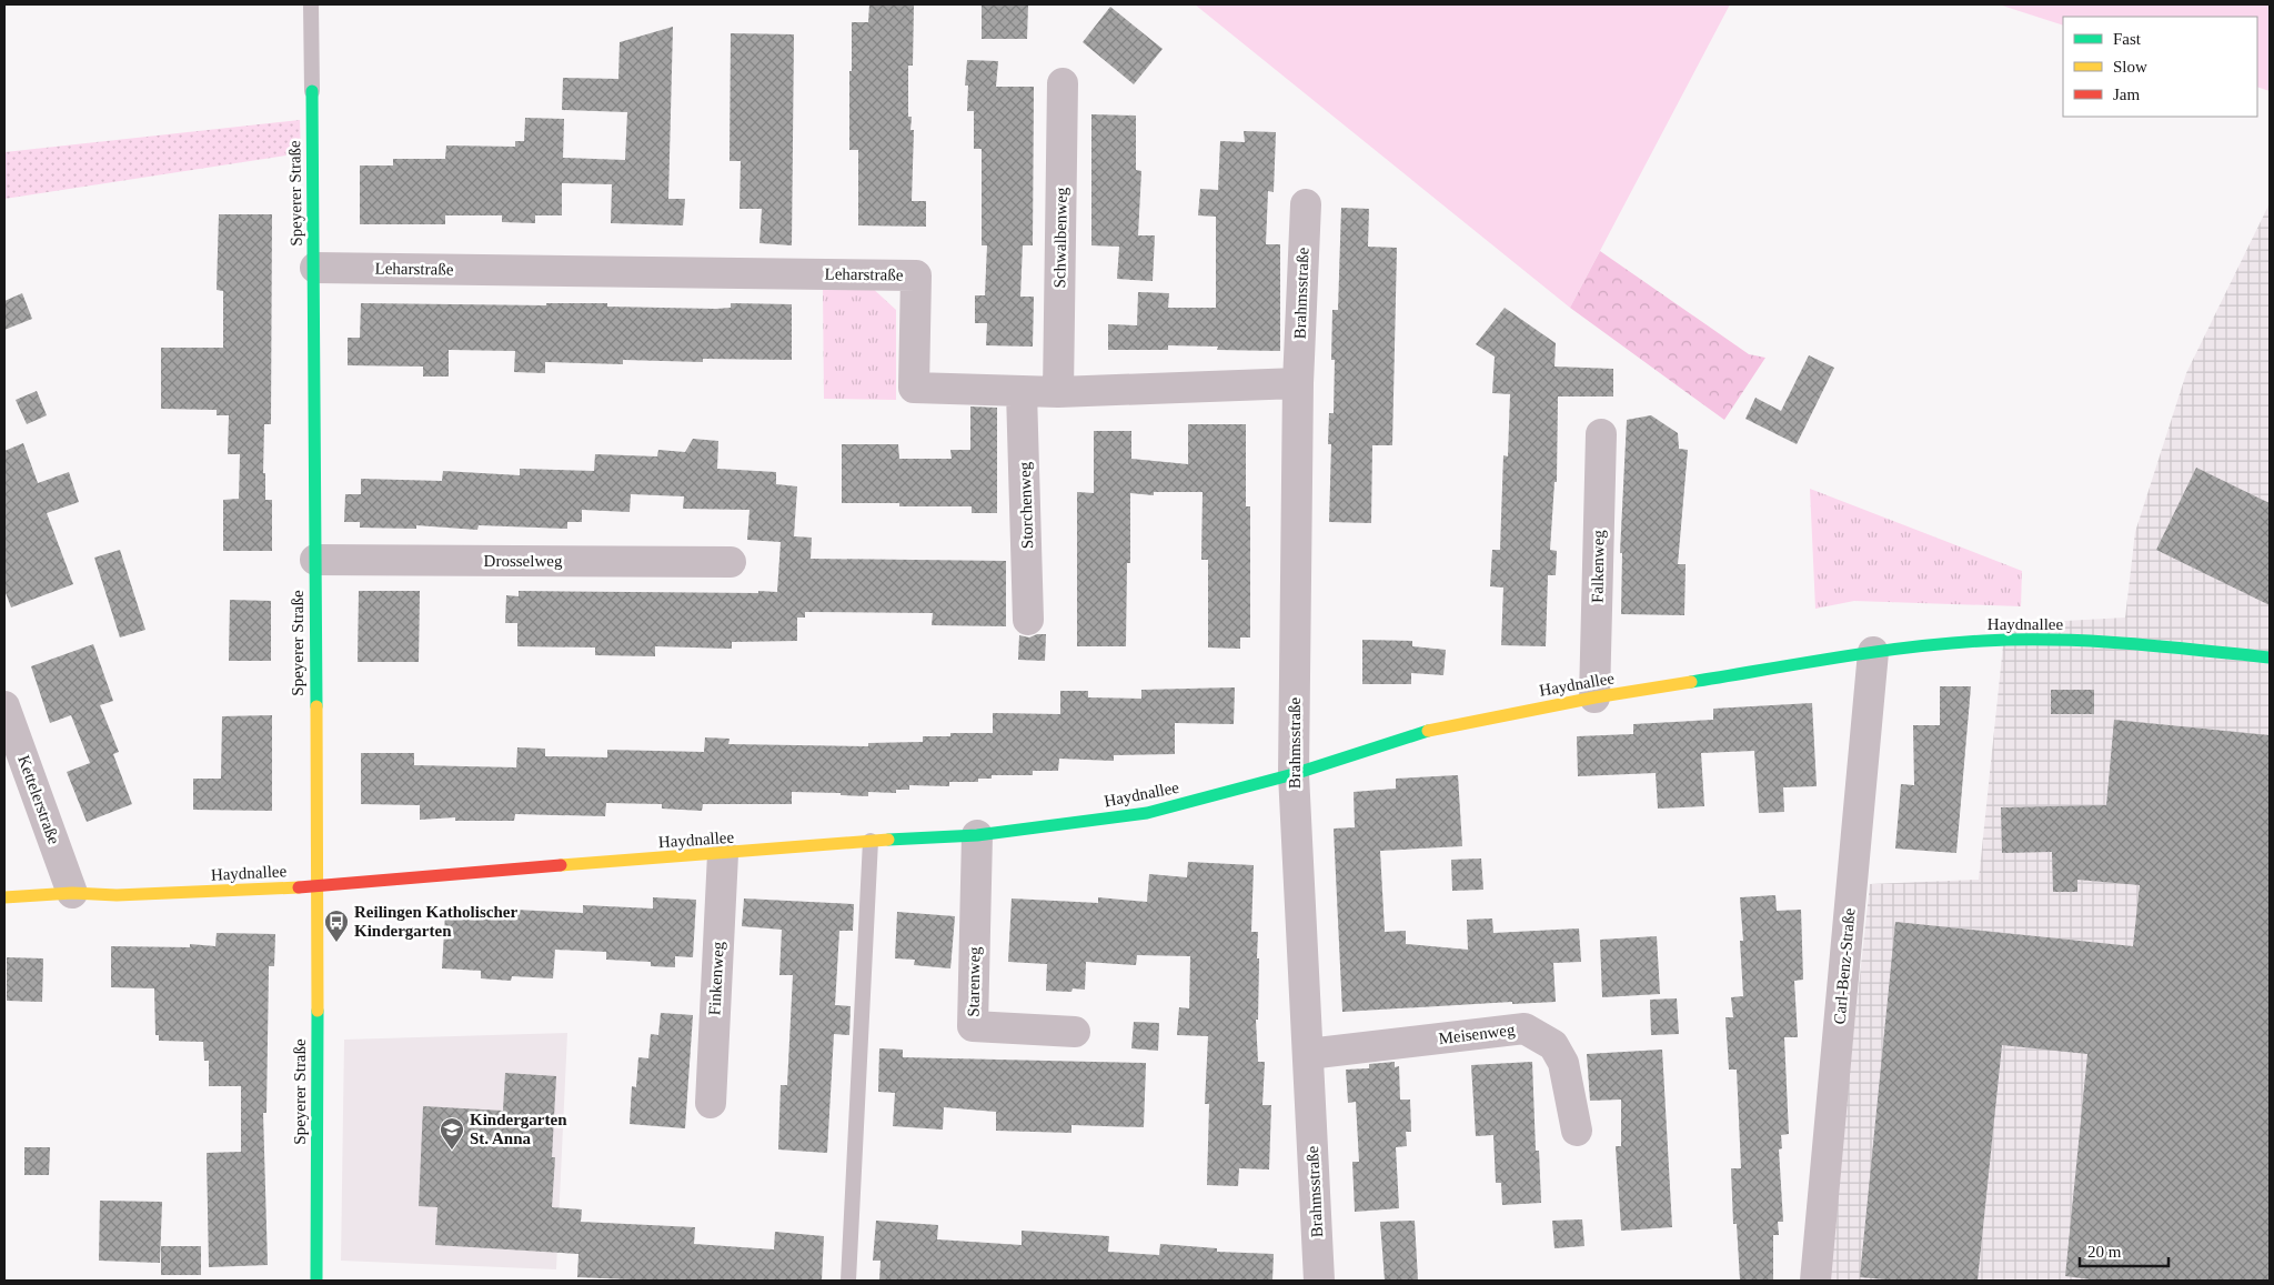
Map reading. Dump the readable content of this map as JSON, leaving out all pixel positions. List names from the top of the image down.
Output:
{
  "streets": {
    "street": [
      "Speyerer Straße",
      "Schwalbenweg",
      "Leharstraße",
      "Brahmsstraße",
      "Storchenweg",
      "Drosselweg",
      "Falkenweg",
      "Haydnallee",
      "Kettelerstraße",
      "Carl-Benz-Straße",
      "Finkenweg",
      "Starenweg",
      "Meisenweg"
    ]
  },
  "crossings": [
    ["Speyerer Straße", "Leharstraße"],
    ["Speyerer Straße", "Drosselweg"],
    ["Speyerer Straße", "Haydnallee"],
    ["Schwalbenweg", "Leharstraße"],
    ["Leharstraße", "Brahmsstraße"],
    ["Leharstraße", "Storchenweg"],
    ["Brahmsstraße", "Haydnallee"],
    ["Brahmsstraße", "Meisenweg"],
    ["Falkenweg", "Haydnallee"],
    ["Haydnallee", "Kettelerstraße"],
    ["Haydnallee", "Carl-Benz-Straße"],
    ["Haydnallee", "Finkenweg"],
    ["Haydnallee", "Starenweg"]
  ],
  "places": {
    "bus stop": ["Reilingen Katholischer Kindergarten"],
    "school or university": ["Kindergarten St. Anna"]
  },
  "legend": ["Fast", "Slow", "Jam"],
  "scale_bar": "20 m"
}
